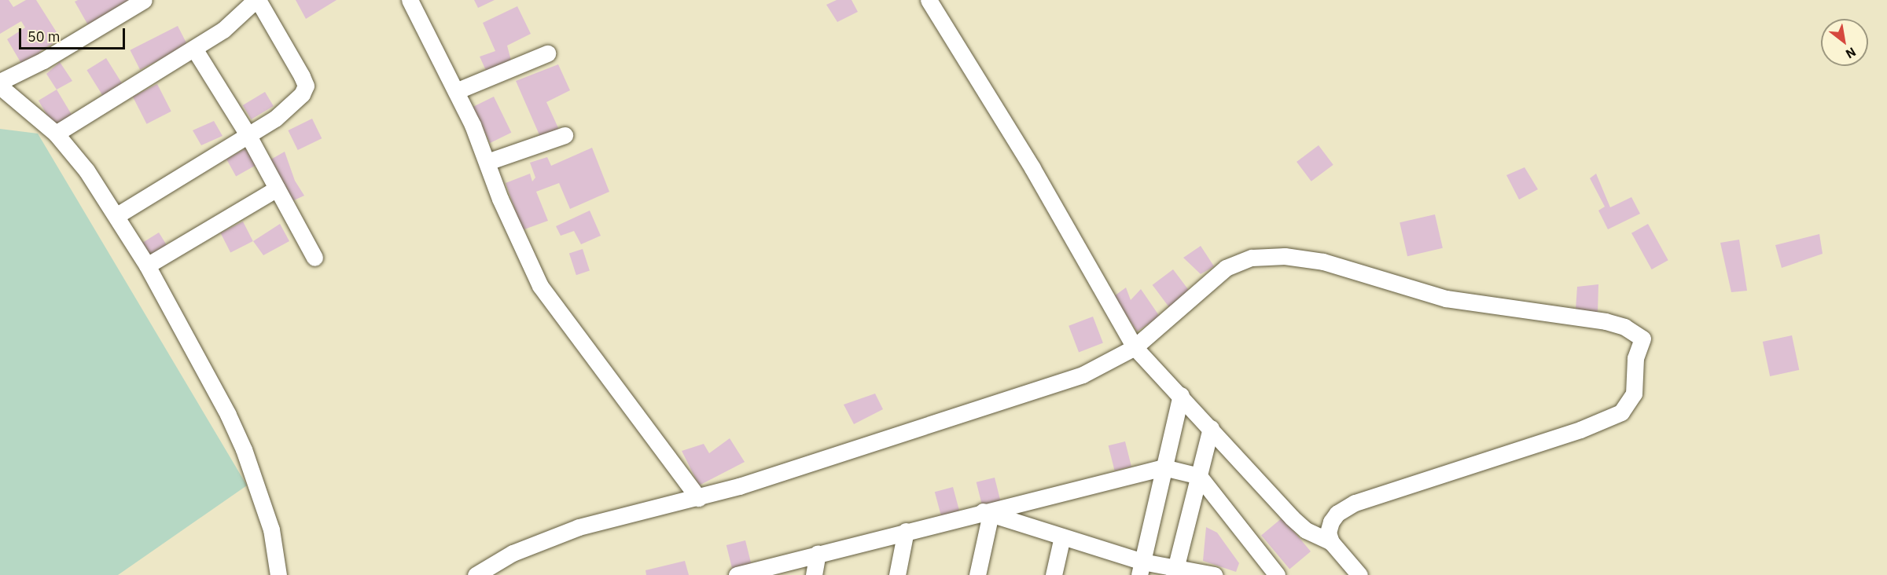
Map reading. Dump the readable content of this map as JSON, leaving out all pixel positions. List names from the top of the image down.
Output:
{
  "scale_bar": "50 m",
  "north": "bottom right"
}
